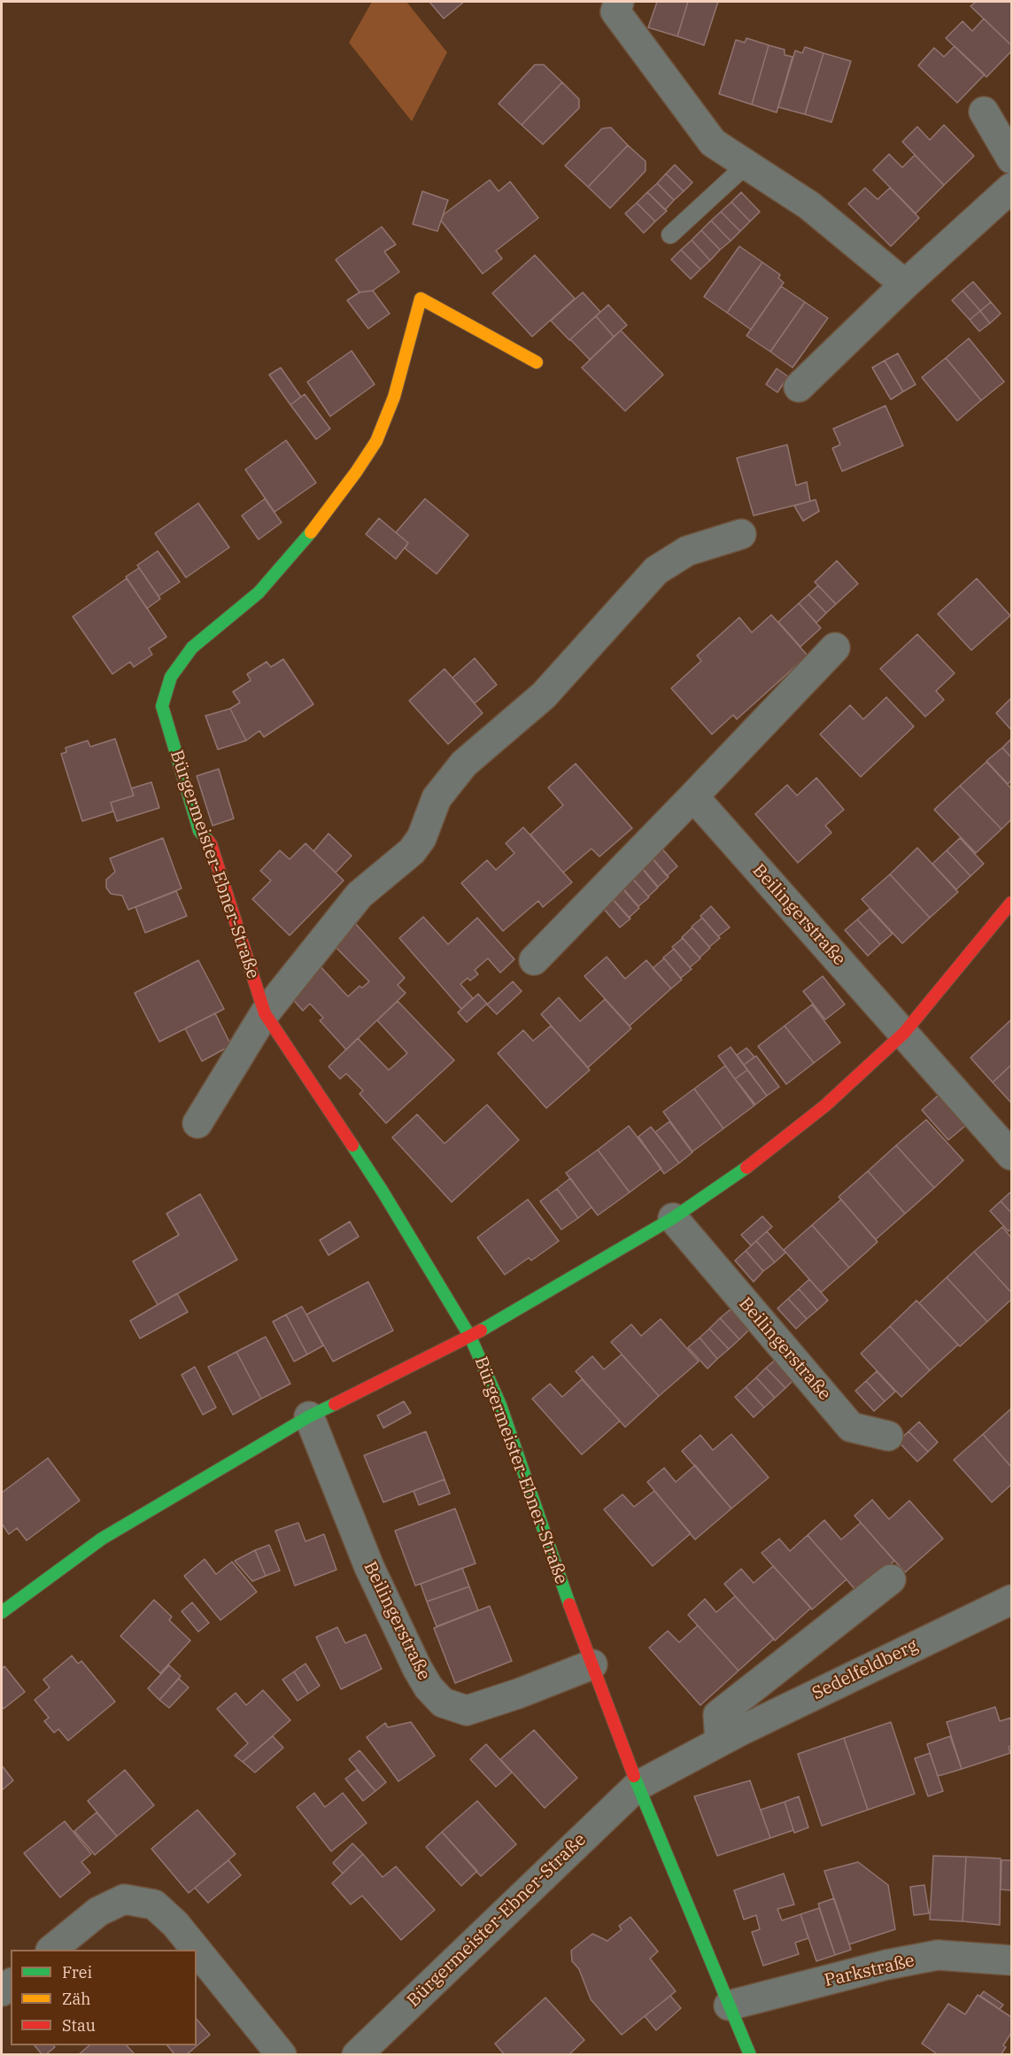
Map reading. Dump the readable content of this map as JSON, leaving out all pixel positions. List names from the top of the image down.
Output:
{
  "streets": {
    "street": [
      "Bürgermeister-Ebner-Straße",
      "Beilingerstraße",
      "Sedelfeldberg",
      "Parkstraße"
    ]
  },
  "crossings": [
    ["Bürgermeister-Ebner-Straße", "Beilingerstraße"],
    ["Bürgermeister-Ebner-Straße", "Sedelfeldberg"],
    ["Bürgermeister-Ebner-Straße", "Parkstraße"]
  ],
  "legend": ["Frei", "Zäh", "Stau"]
}
